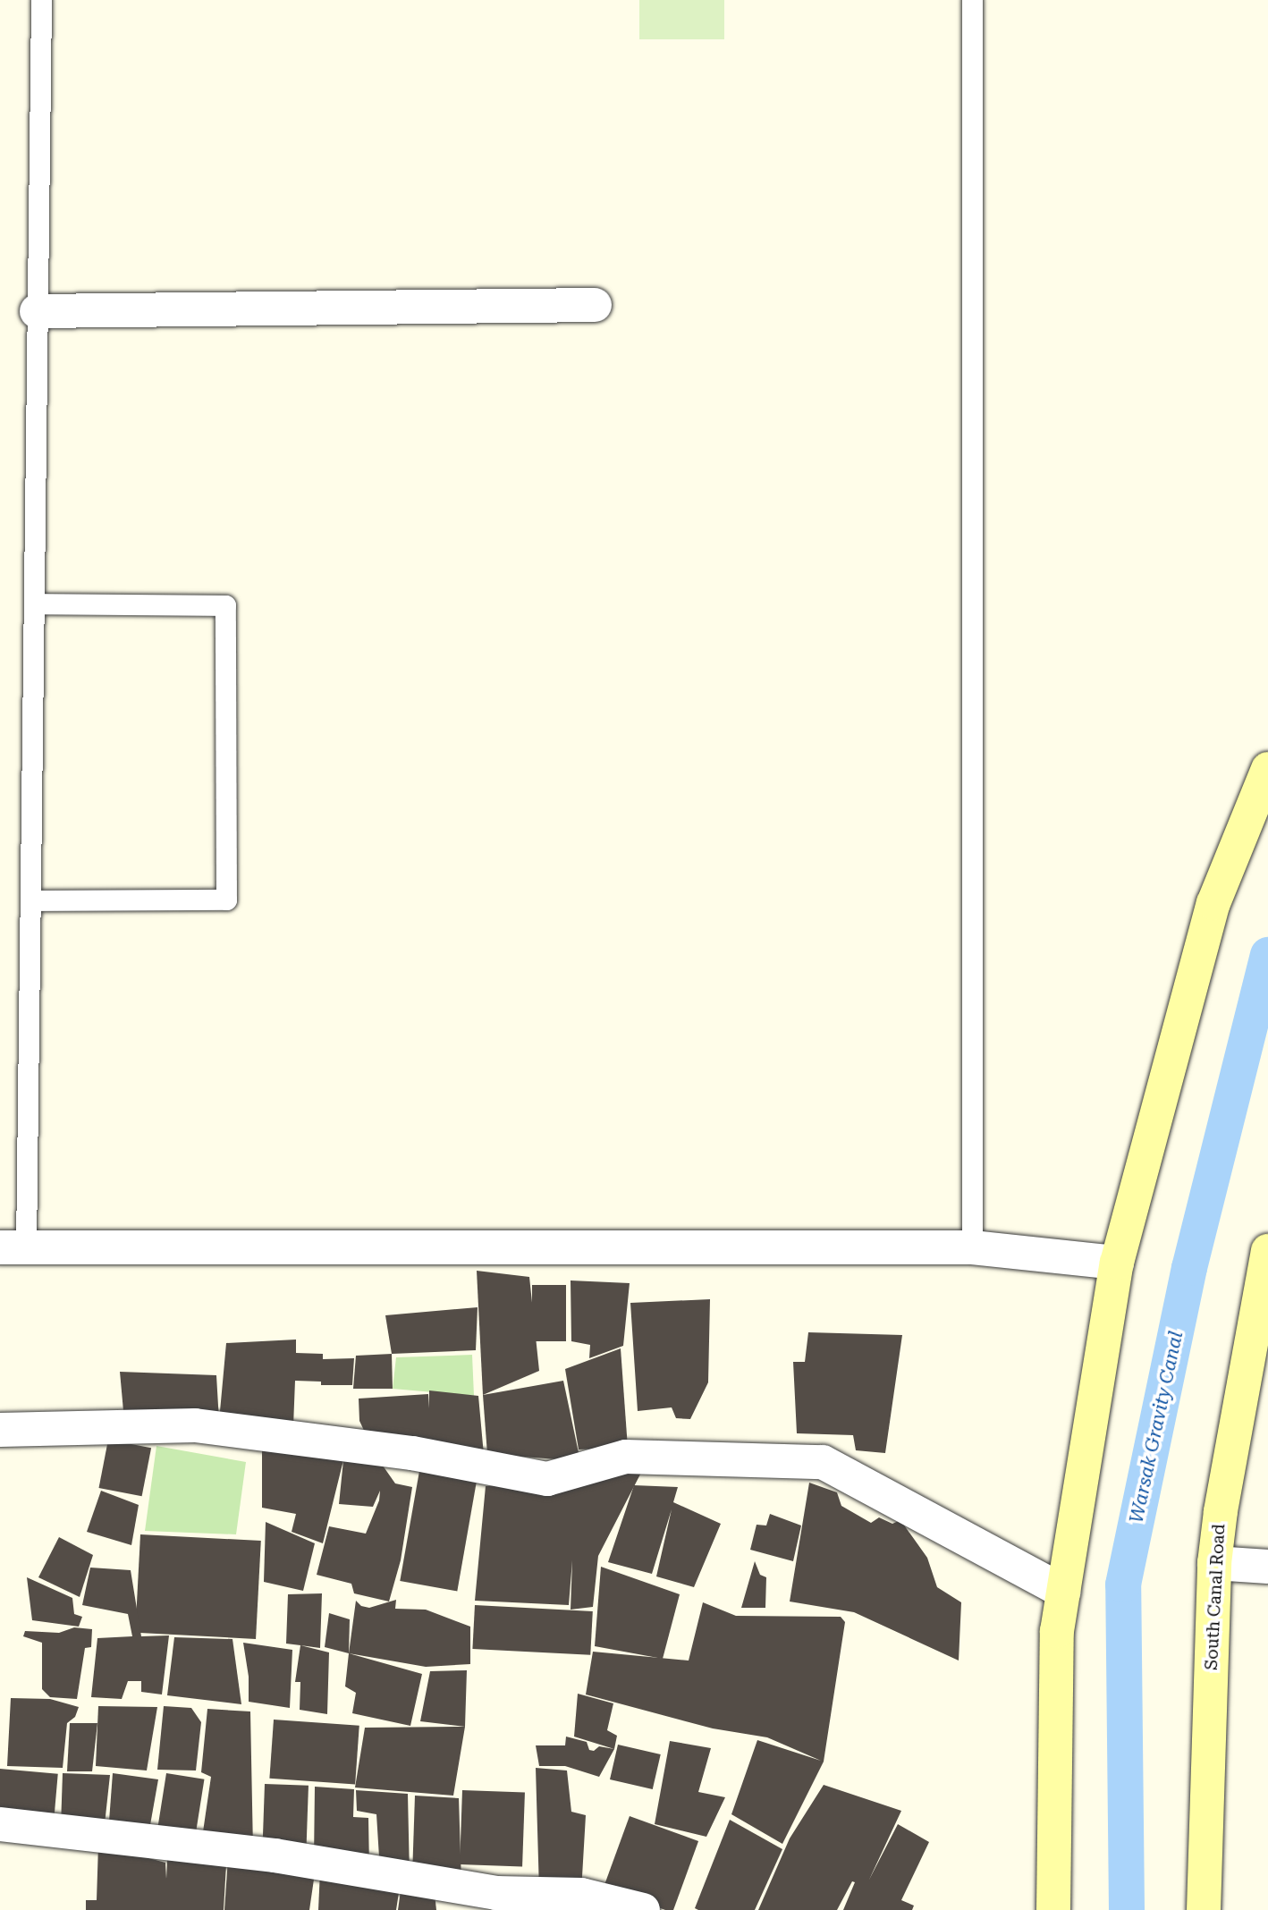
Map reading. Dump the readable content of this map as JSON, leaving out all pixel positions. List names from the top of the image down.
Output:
{
  "streets": {
    "main road": ["South Canal Road"]
  },
  "water": ["Warsak Gravity Canal"]
}
